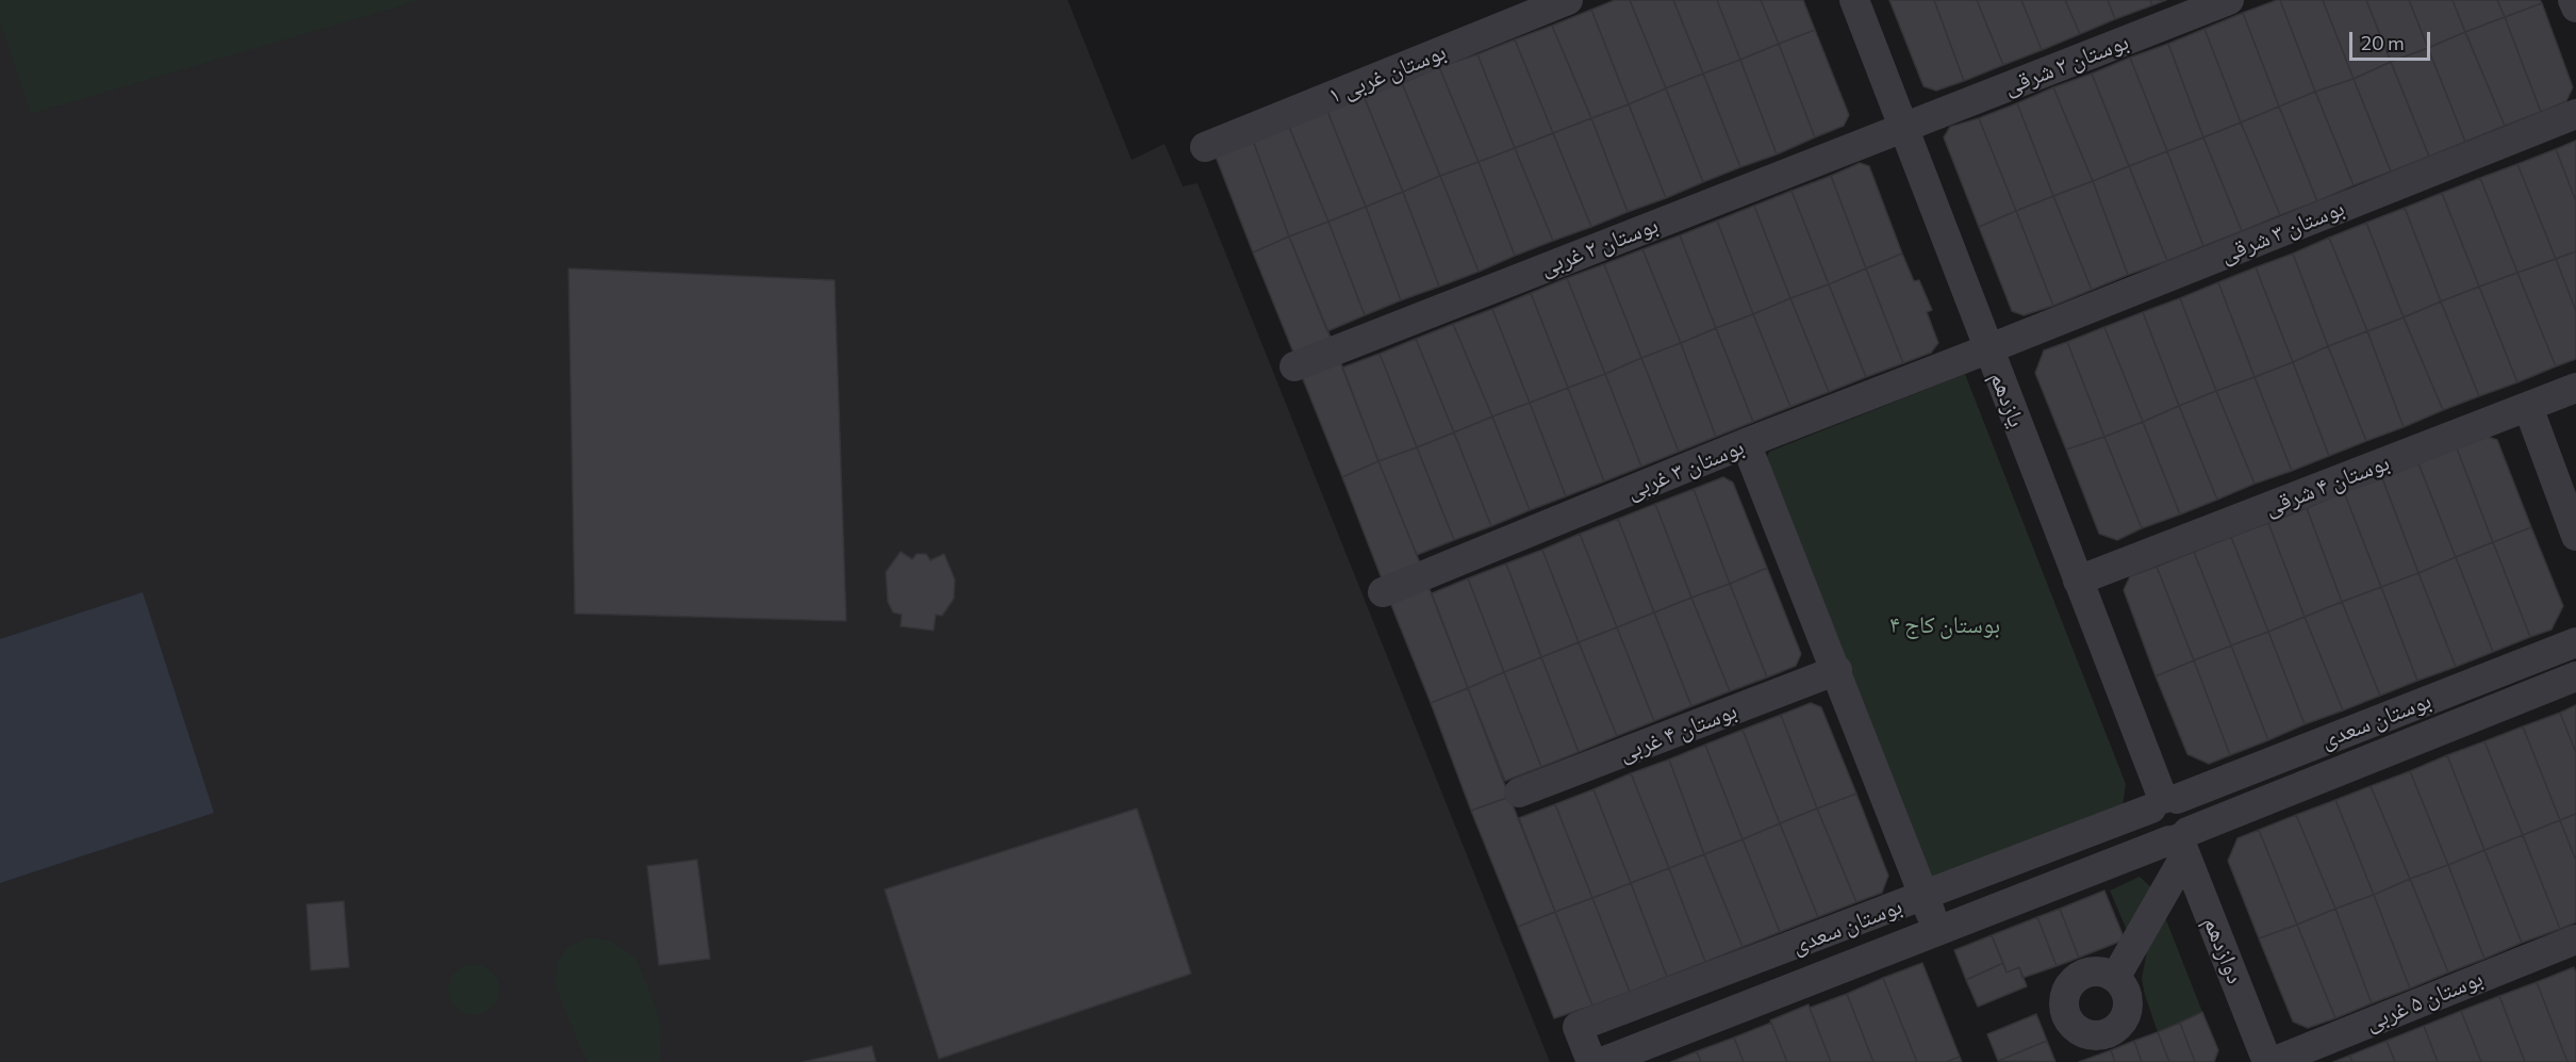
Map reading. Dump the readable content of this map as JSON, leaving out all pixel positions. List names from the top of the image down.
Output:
{
  "streets": {
    "street": [
      "بوستان ۲ شرقی",
      "بوستان غربی ۱",
      "بوستان ۳ شرقی",
      "بوستان ۲ غربی",
      "یازدهم",
      "بوستان ۳ غربی",
      "بوستان ۴ شرقی",
      "بوستان سعدی",
      "بوستان ۴ غربی",
      "دوازدهم",
      "بوستان ۵ غربی"
    ]
  },
  "crossings": [
    ["بوستان ۲ شرقی", "بوستان ۲ غربی"],
    ["بوستان ۲ شرقی", "یازدهم"],
    ["بوستان ۳ شرقی", "یازدهم"],
    ["بوستان ۳ شرقی", "بوستان ۳ غربی"],
    ["بوستان ۲ غربی", "یازدهم"],
    ["یازدهم", "بوستان ۳ غربی"],
    ["یازدهم", "بوستان ۴ شرقی"],
    ["یازدهم", "بوستان سعدی"],
    ["یازدهم", "دوازدهم"],
    ["بوستان سعدی", "دوازدهم"],
    ["دوازدهم", "بوستان ۵ غربی"]
  ],
  "parks": ["بوستان کاج ۴"],
  "scale_bar": "20 m"
}
